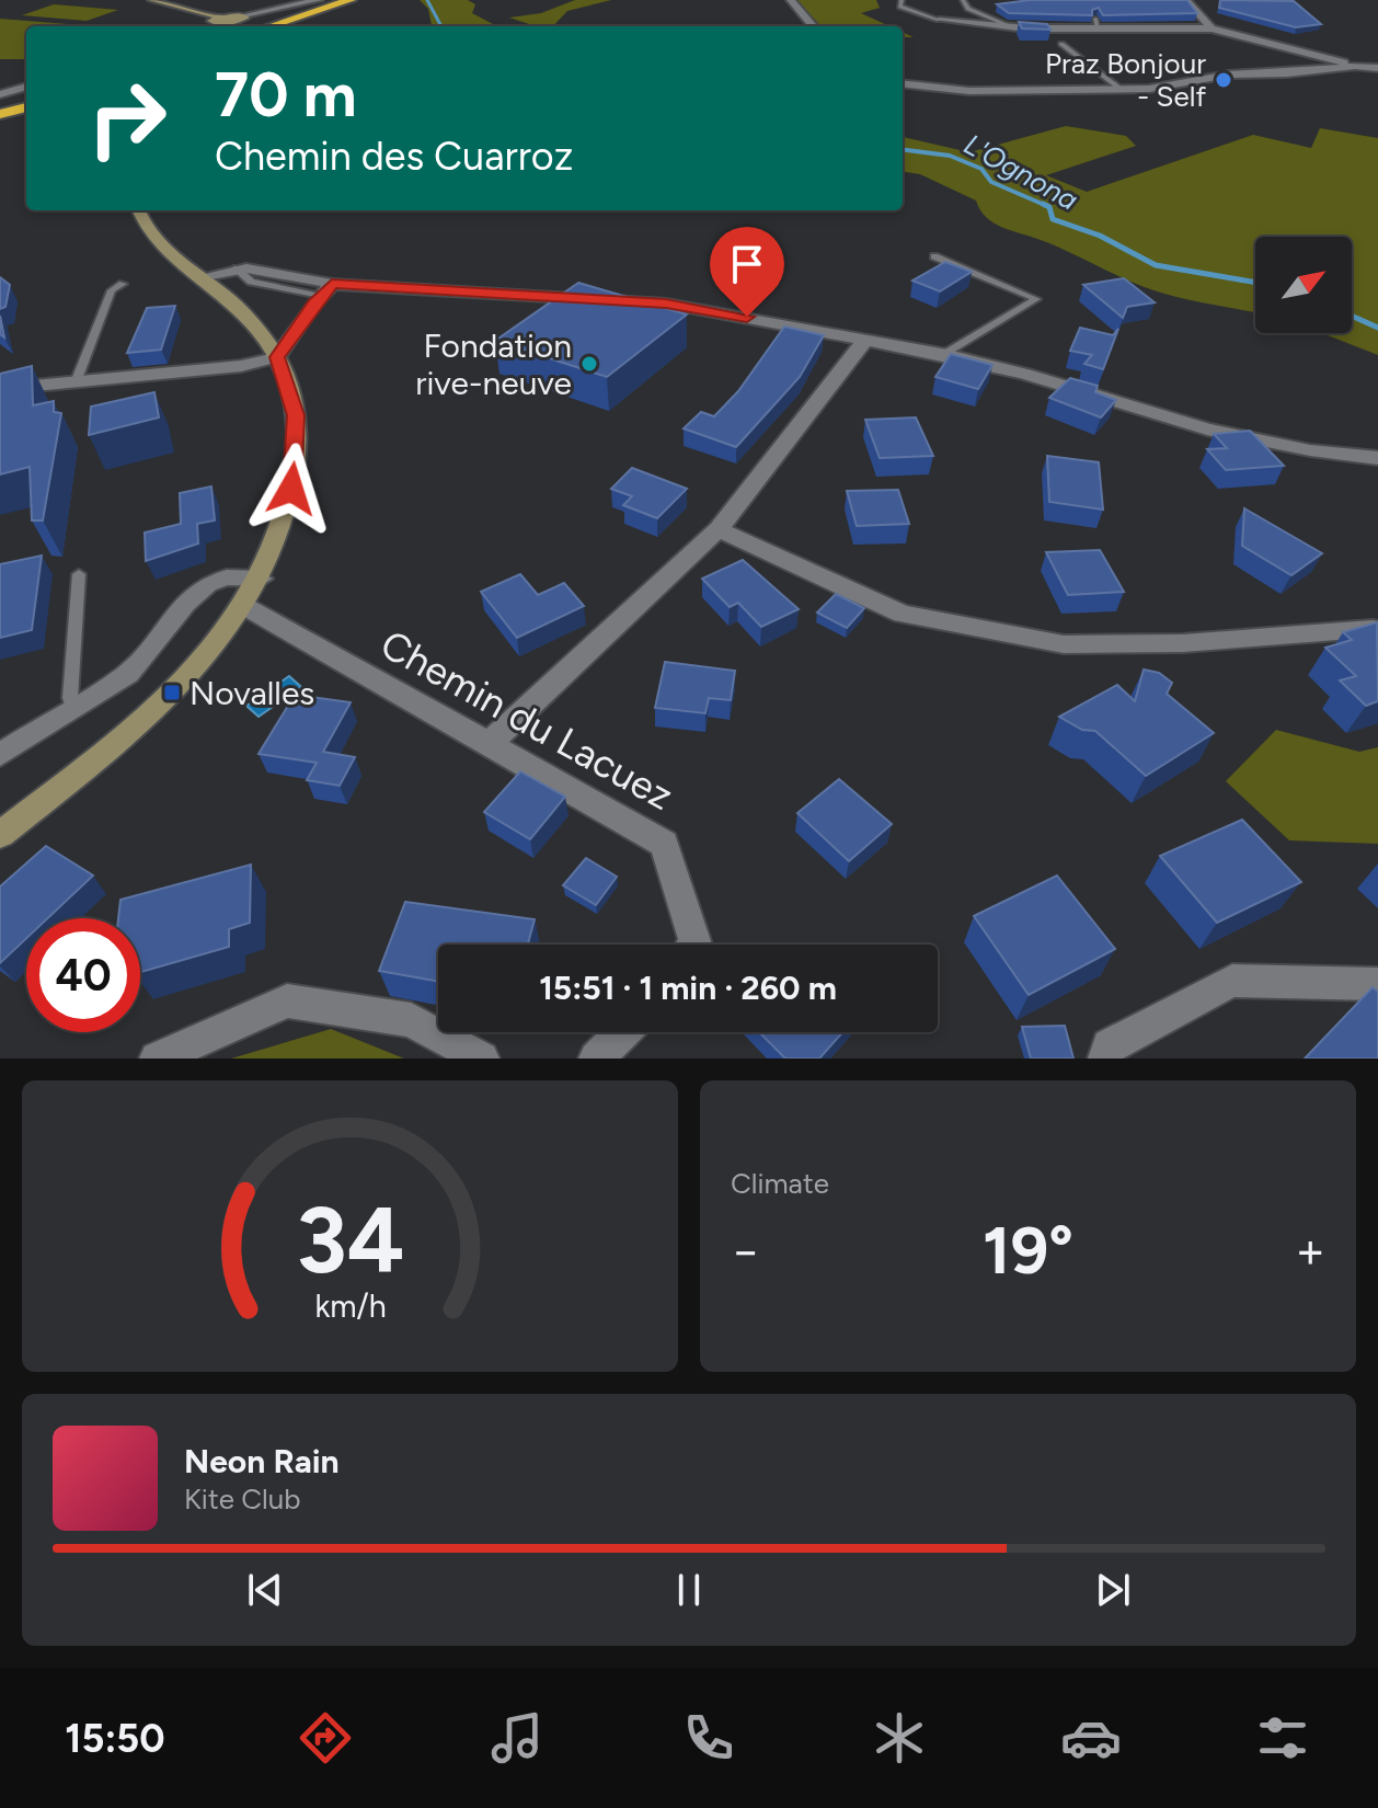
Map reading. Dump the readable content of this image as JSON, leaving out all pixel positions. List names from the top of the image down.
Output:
{
  "streets": {
    "street": ["Chemin du Lacuez"]
  },
  "water": ["L'Ognona"],
  "places": {
    "other": ["Praz Bonjour - Self", "Fondation rive-neuve"],
    "transit": ["Novalles"]
  },
  "north": "top right",
  "page": {
    "turn": ["70 m", "Chemin des Cuarroz"],
    "limit": "40",
    "trip": "15:51 · 1 min · 260 m",
    "tile": "Climate",
    "heat": ["−", "19°", "+"],
    "song": ["Neon Rain", "Kite Club"],
    "tabs": "15:50",
    "gauge": ["34", "km/h"]
  }
}
